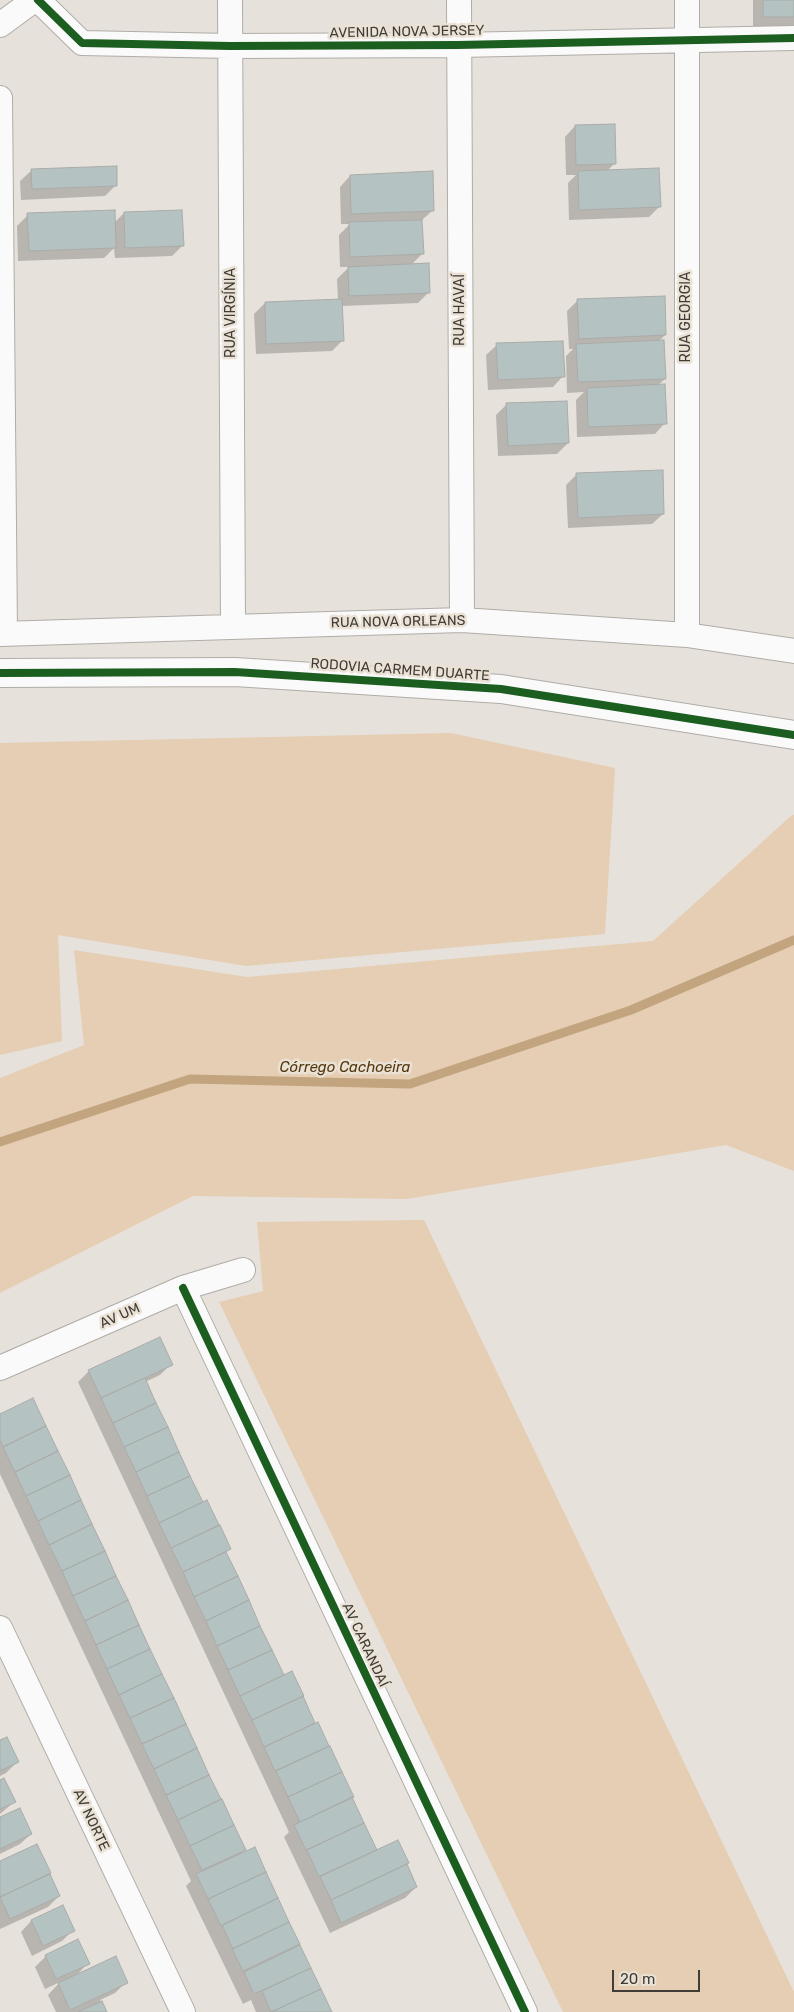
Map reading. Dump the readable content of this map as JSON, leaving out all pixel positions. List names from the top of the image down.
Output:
{
  "streets": {
    "street": [
      "AVENIDA NOVA JERSEY",
      "RUA HAVAÍ",
      "RUA VIRGÍNIA",
      "RUA GEORGIA",
      "RUA NOVA ORLEANS",
      "RODOVIA CARMEM DUARTE",
      "AV UM",
      "AV CARANDAÍ",
      "AV NORTE"
    ]
  },
  "crossings": [
    ["AVENIDA NOVA JERSEY", "RUA HAVAÍ"],
    ["AVENIDA NOVA JERSEY", "RUA VIRGÍNIA"],
    ["AVENIDA NOVA JERSEY", "RUA GEORGIA"],
    ["RUA HAVAÍ", "RUA NOVA ORLEANS"],
    ["RUA VIRGÍNIA", "RUA NOVA ORLEANS"],
    ["RUA GEORGIA", "RUA NOVA ORLEANS"],
    ["AV UM", "AV CARANDAÍ"]
  ],
  "water": ["Córrego Cachoeira"],
  "scale_bar": "20 m"
}
